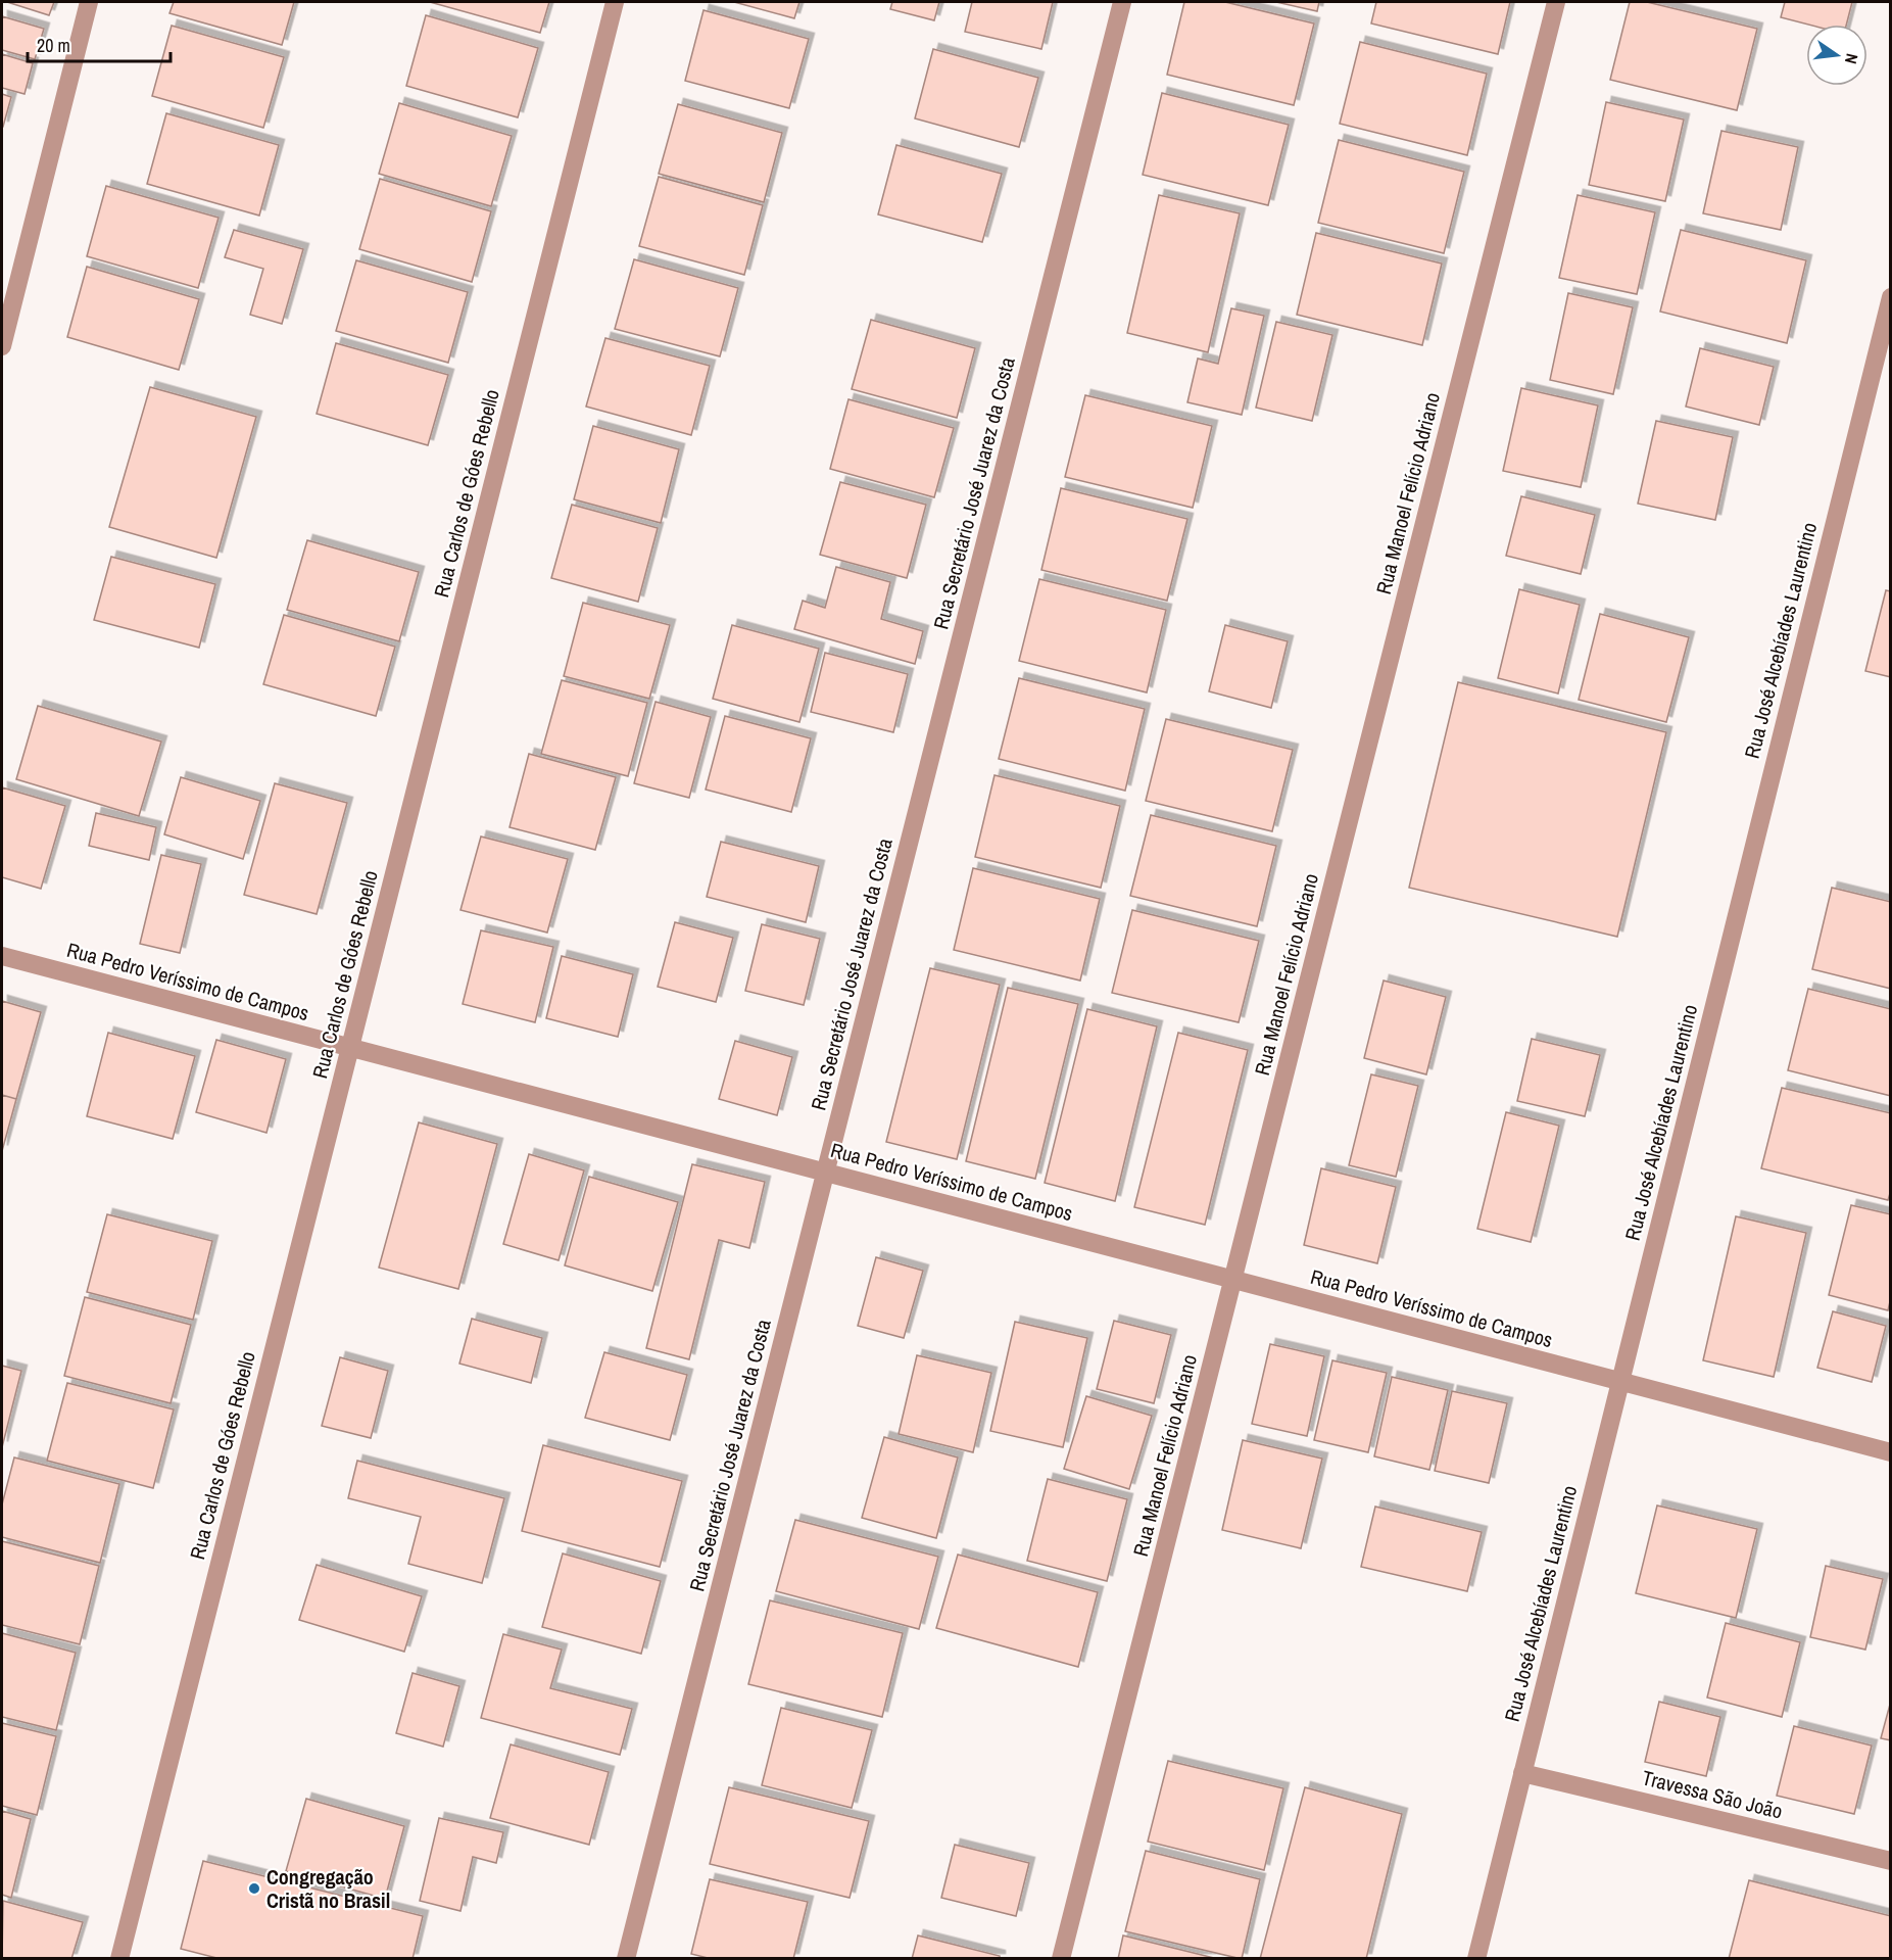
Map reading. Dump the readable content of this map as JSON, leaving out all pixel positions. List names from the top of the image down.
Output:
{
  "streets": {
    "street": [
      "Rua Carlos de Góes Rebello",
      "Rua Secretário José Juarez da Costa",
      "Rua Manoel Felício Adriano",
      "Rua José Alcebíades Laurentino",
      "Rua Pedro Veríssimo de Campos",
      "Travessa São João"
    ]
  },
  "crossings": [
    ["Rua Carlos de Góes Rebello", "Rua Pedro Veríssimo de Campos"],
    ["Rua Secretário José Juarez da Costa", "Rua Pedro Veríssimo de Campos"],
    ["Rua Manoel Felício Adriano", "Rua Pedro Veríssimo de Campos"],
    ["Rua José Alcebíades Laurentino", "Rua Pedro Veríssimo de Campos"],
    ["Rua José Alcebíades Laurentino", "Travessa São João"]
  ],
  "places": ["Congregação Cristã no Brasil"],
  "scale_bar": "20 m",
  "north": "right"
}
